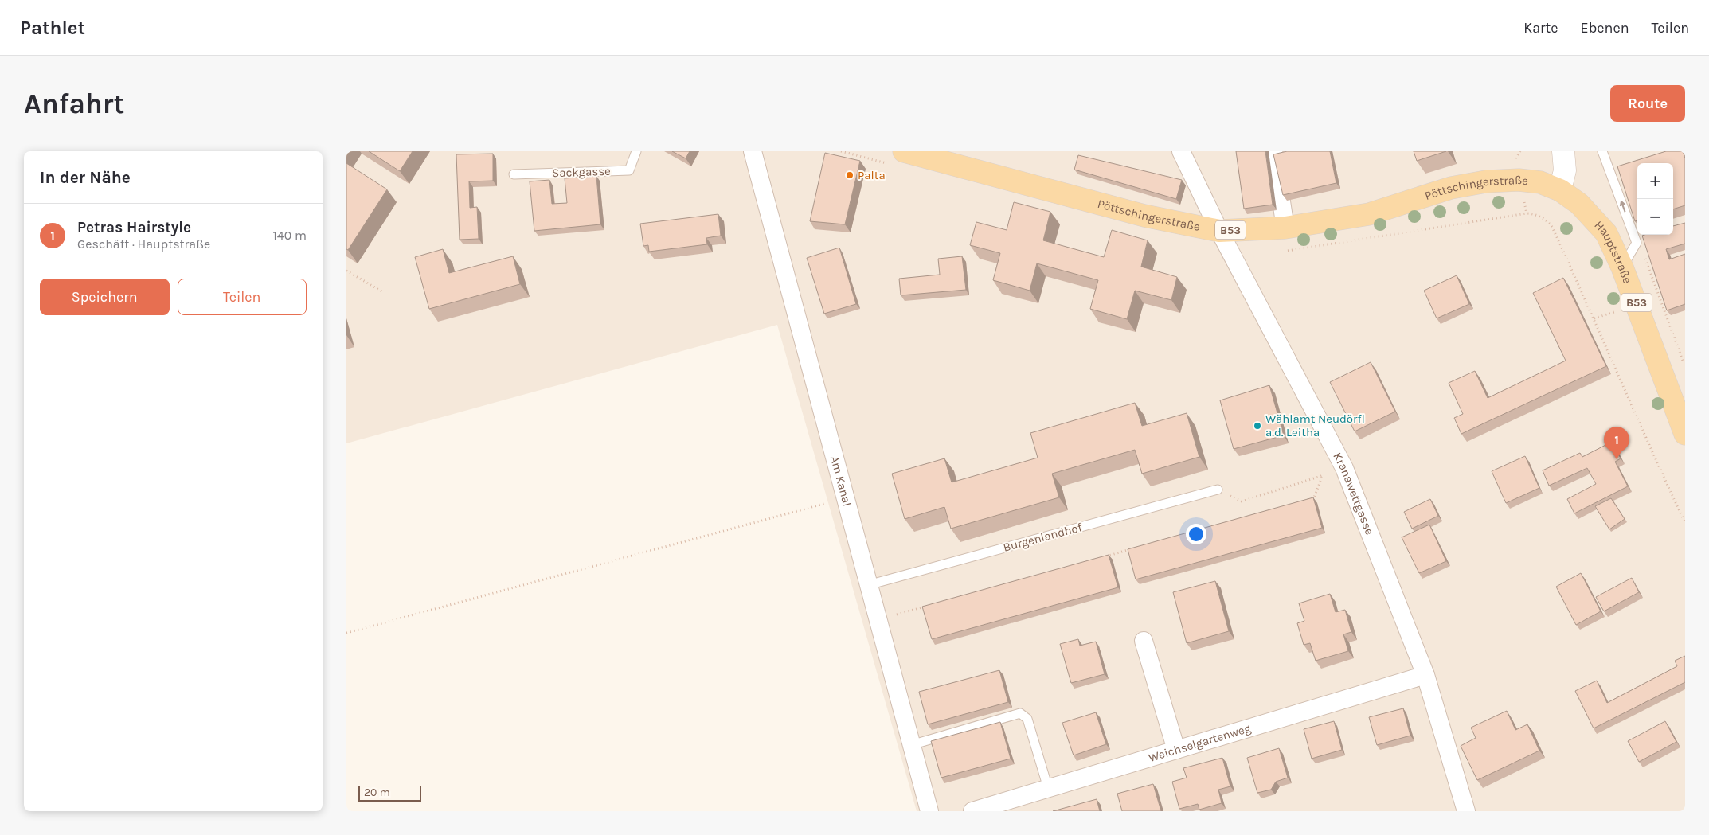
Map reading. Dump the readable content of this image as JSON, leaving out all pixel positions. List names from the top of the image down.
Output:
{
  "streets": {
    "main road": ["Pöttschingerstraße", "B53", "Hauptstraße"],
    "street": ["Am Kanal", "Kranawettgasse", "Weichselgartenweg"],
    "lane": ["Sackgasse", "Burgenlandhof"]
  },
  "crossings": [
    ["Pöttschingerstraße", "Hauptstraße"],
    ["Pöttschingerstraße", "Kranawettgasse"],
    ["Am Kanal", "Burgenlandhof"],
    ["Kranawettgasse", "Weichselgartenweg"]
  ],
  "places": ["Palta", "Wählamt Neudörfl a.d. Leitha"],
  "scale_bar": "20 m",
  "page": {
    "header": "Pathlet",
    "nav": ["Karte", "Ebenen", "Teilen"],
    "buttons": [
      "Route",
      ["Speichern", "Teilen"]
    ],
    "title": "Anfahrt",
    "heading": "In der Nähe",
    "map_buttons": ["+", "−"],
    "list": [
      {
        "mark": "1",
        "name": "Petras Hairstyle",
        "note": "Geschäft · Hauptstraße",
        "value": "140 m"
      }
    ],
    "pins": "1",
    "scale": "20 m"
  }
}
